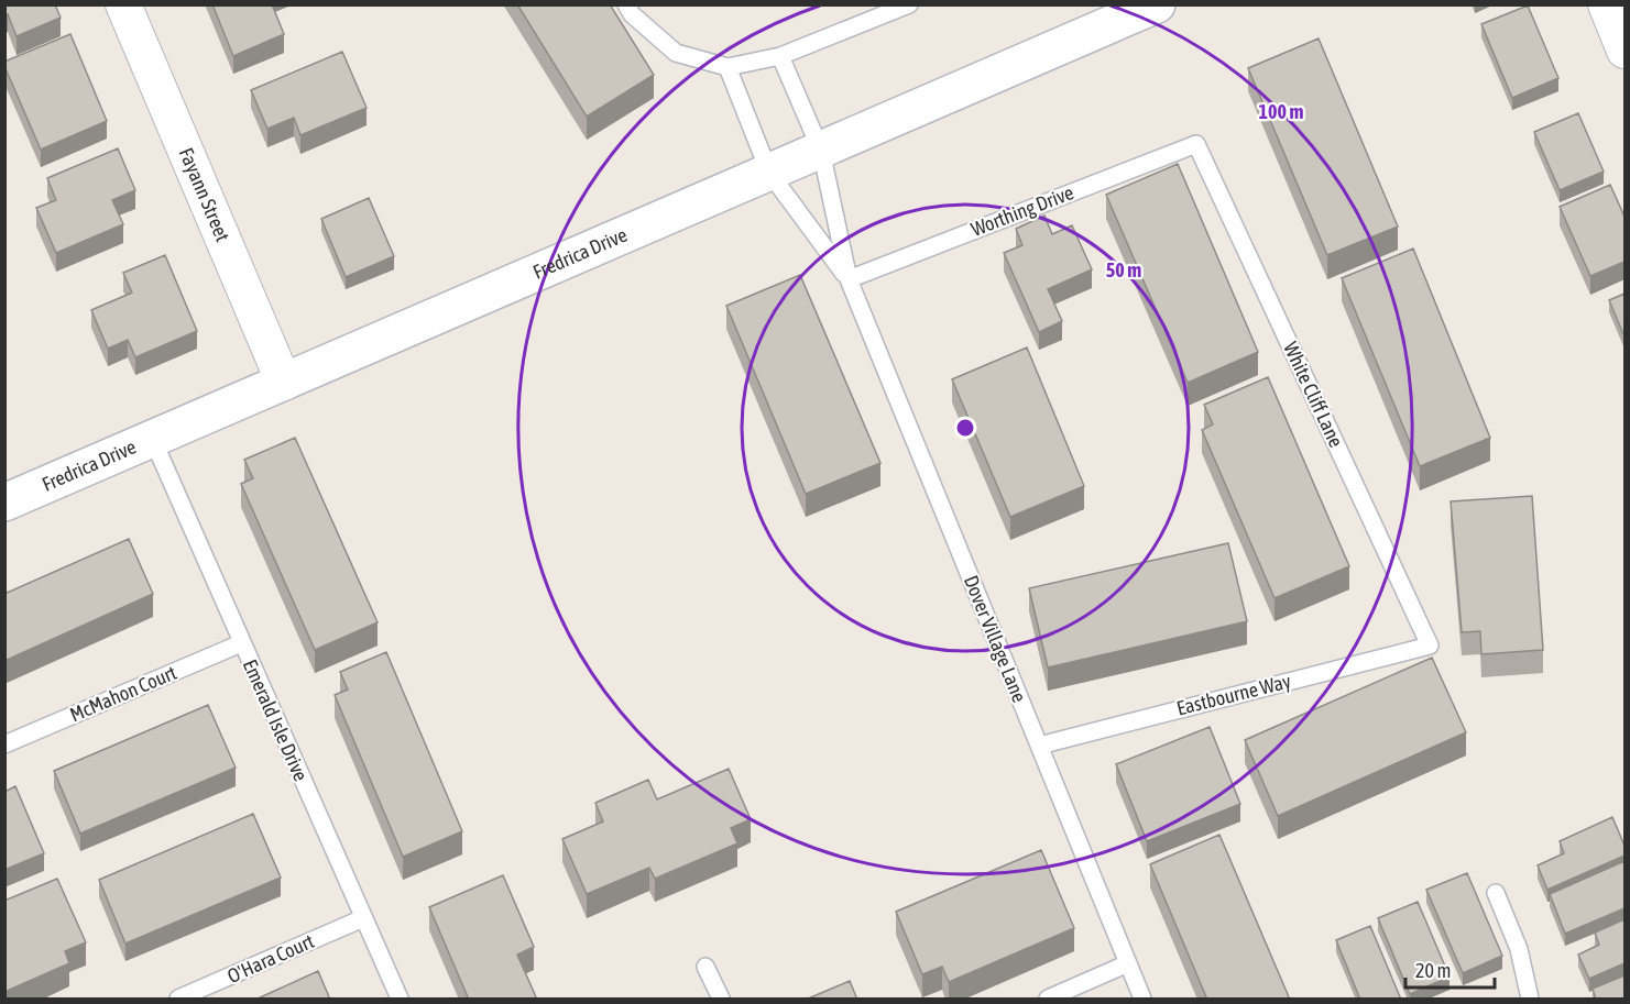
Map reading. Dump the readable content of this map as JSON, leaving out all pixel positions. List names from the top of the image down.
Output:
{
  "streets": {
    "street": ["Fayann Street", "Fredrica Drive"],
    "lane": [
      "Worthing Drive",
      "White Cliff Lane",
      "Dover Village Lane",
      "McMahon Court",
      "Eastbourne Way",
      "Emerald Isle Drive",
      "O'Hara Court"
    ]
  },
  "crossings": [
    ["Fayann Street", "Fredrica Drive"],
    ["Worthing Drive", "White Cliff Lane"],
    ["Worthing Drive", "Dover Village Lane"],
    ["Fredrica Drive", "Dover Village Lane"],
    ["Fredrica Drive", "Emerald Isle Drive"],
    ["White Cliff Lane", "Eastbourne Way"],
    ["Dover Village Lane", "Eastbourne Way"],
    ["McMahon Court", "Emerald Isle Drive"],
    ["Emerald Isle Drive", "O'Hara Court"]
  ],
  "scale_bar": "20 m",
  "rings": ["100 m", "50 m"]
}
